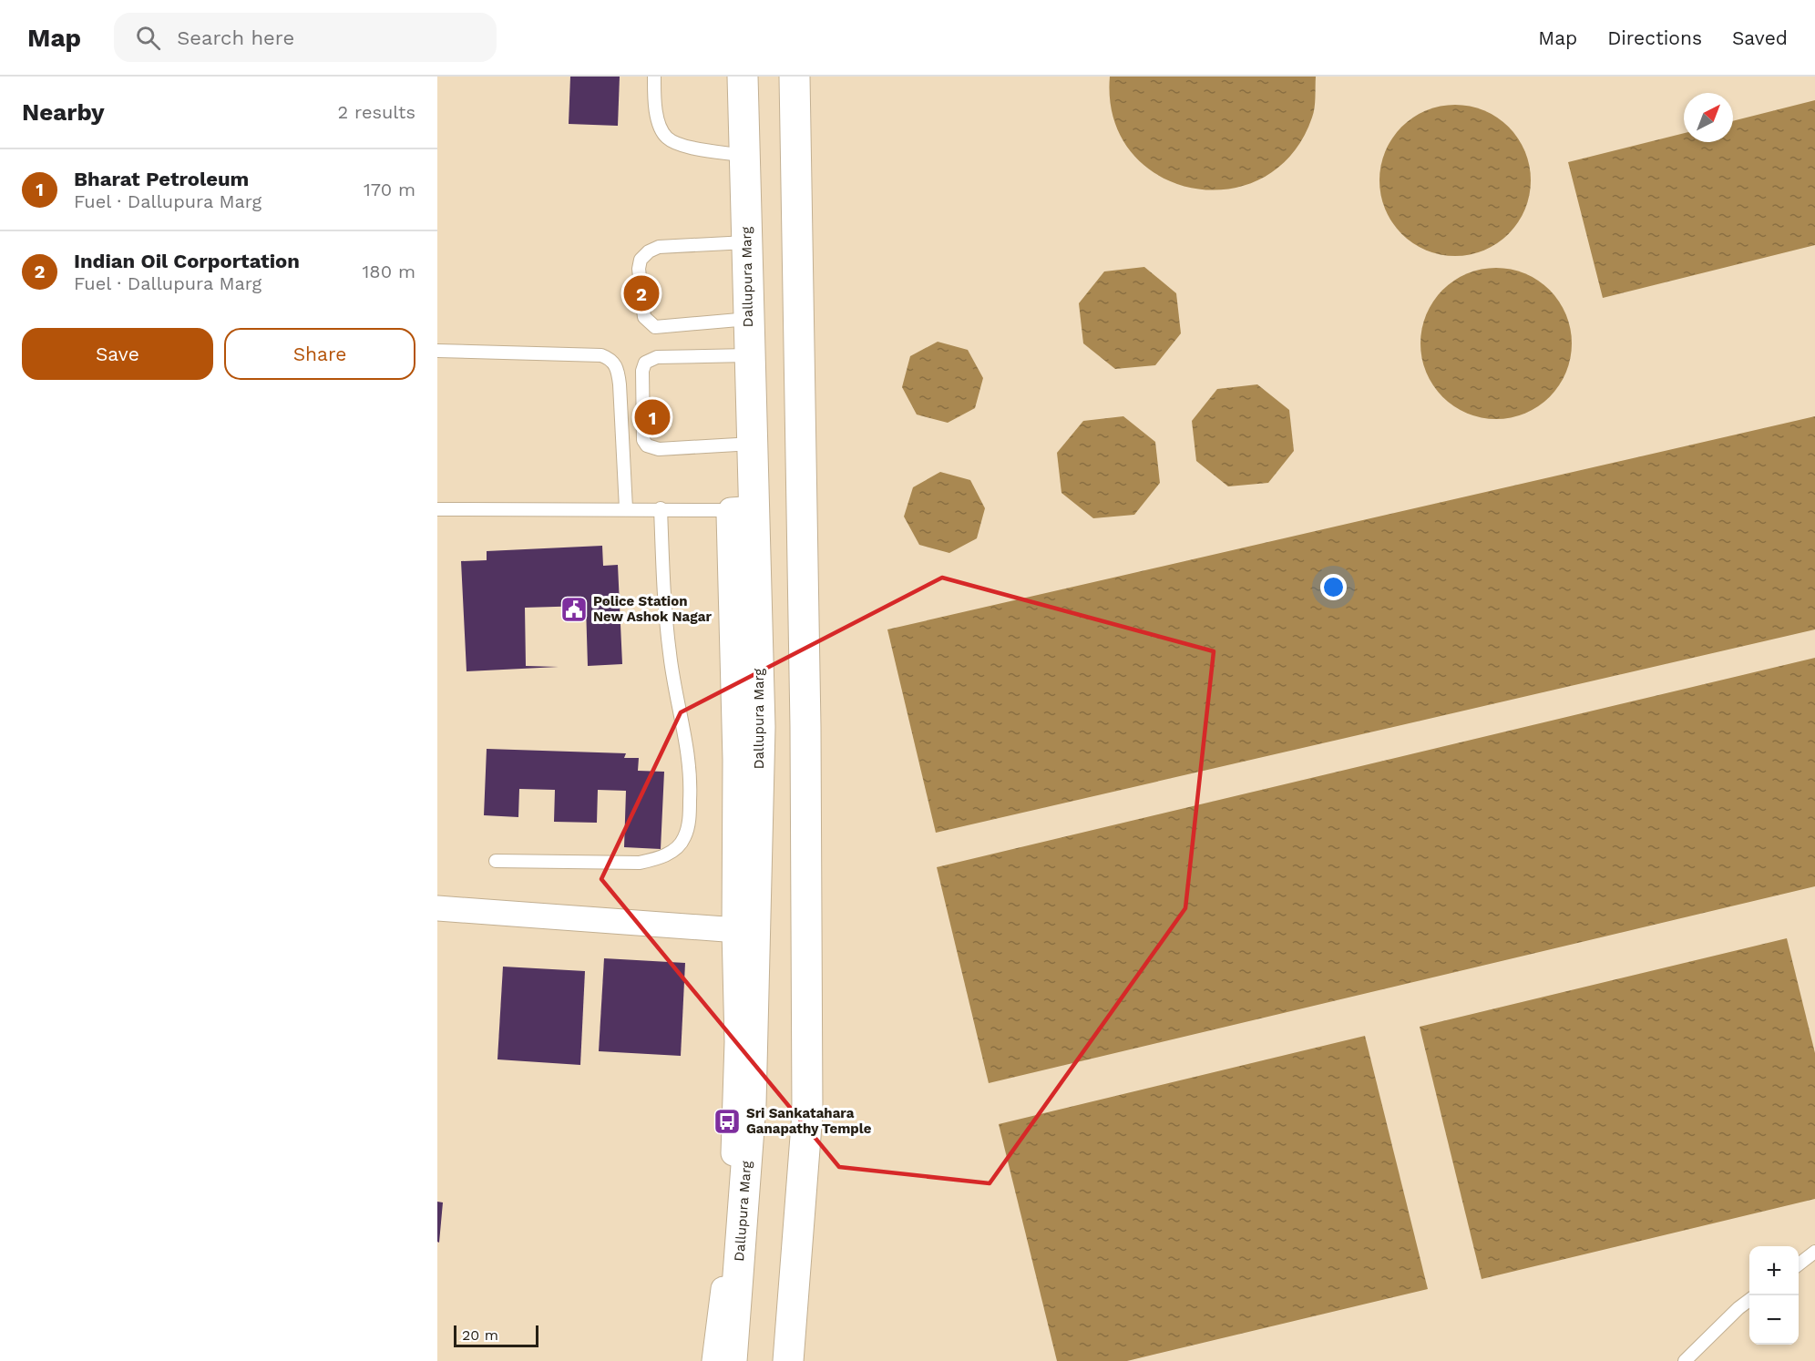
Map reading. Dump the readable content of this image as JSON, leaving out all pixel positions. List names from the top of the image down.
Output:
{
  "streets": {
    "main road": ["Dallupura Marg"]
  },
  "places": {
    "public building": ["Police Station New Ashok Nagar"],
    "bus stop": ["Sri Sankatahara Ganapathy Temple"]
  },
  "scale_bar": "20 m",
  "north": "top right",
  "page": {
    "header": "Map",
    "search": "Search here",
    "nav": ["Map", "Directions", "Saved"],
    "heading": ["Nearby", "2 results"],
    "list": [
      {
        "mark": "1",
        "name": "Bharat Petroleum",
        "note": "Fuel · Dallupura Marg",
        "value": "170 m"
      },
      {
        "mark": "2",
        "name": "Indian Oil Corportation",
        "note": "Fuel · Dallupura Marg",
        "value": "180 m"
      }
    ],
    "pins": ["2", "1"],
    "buttons": ["Save", "Share"],
    "map_buttons": ["+", "−"],
    "scale": "20 m"
  }
}
